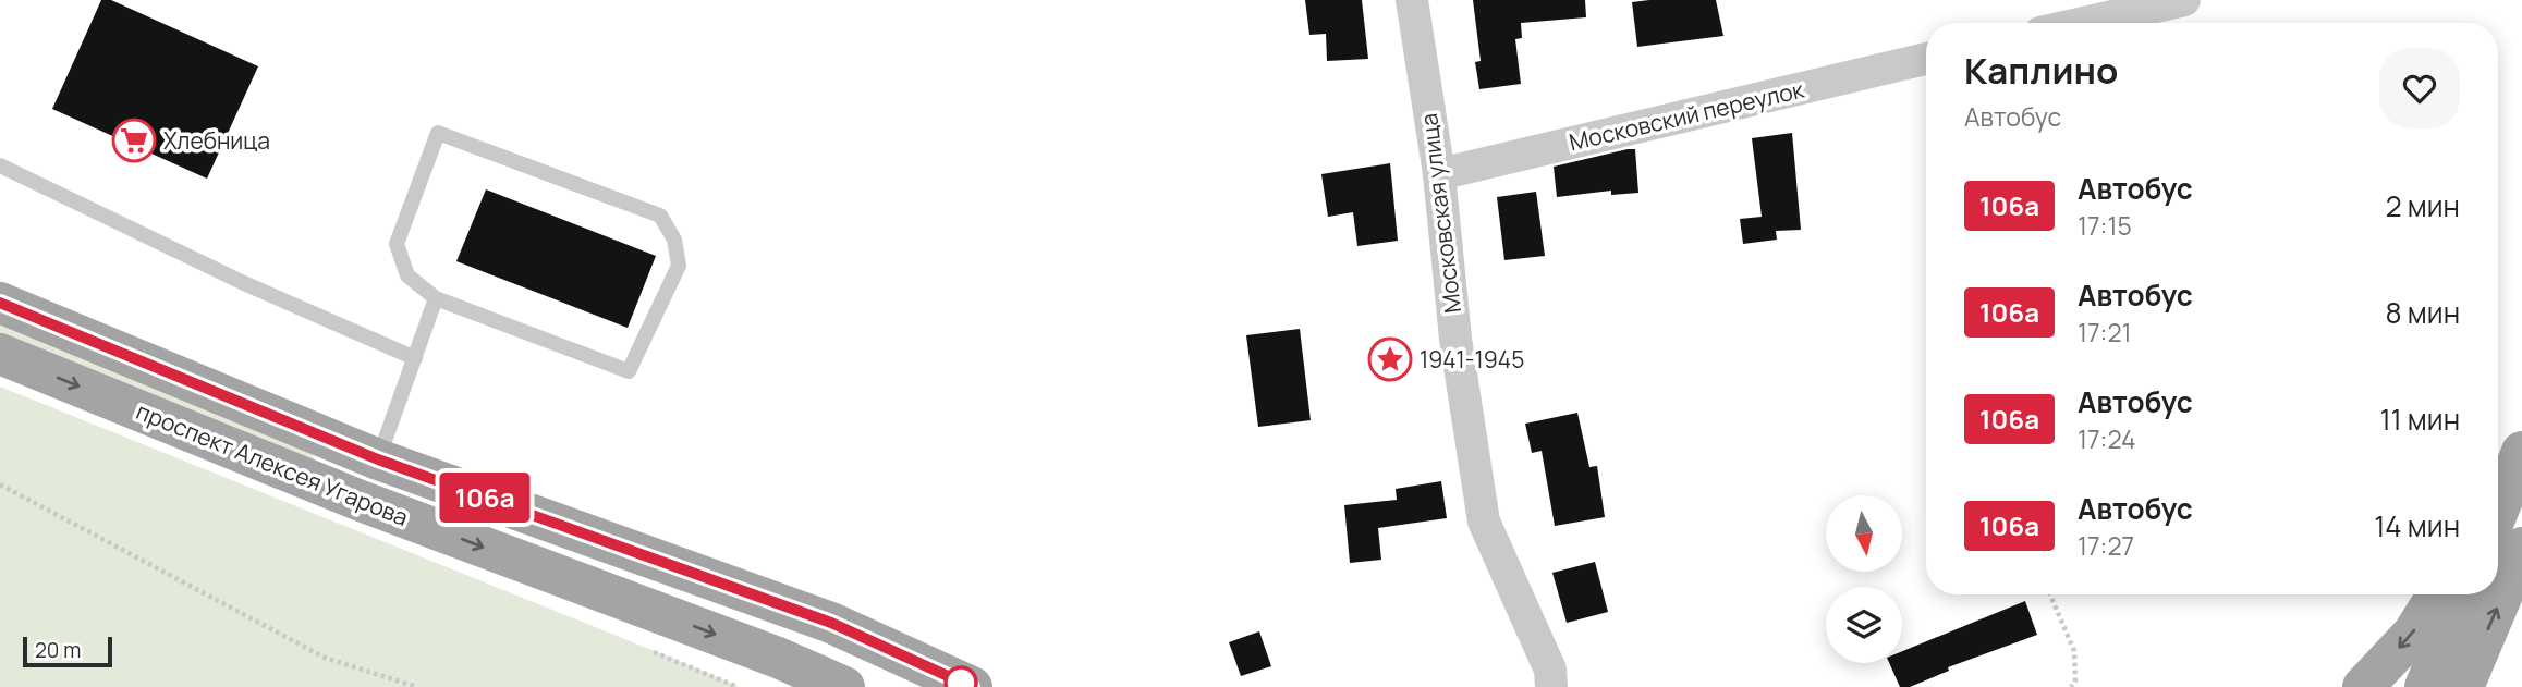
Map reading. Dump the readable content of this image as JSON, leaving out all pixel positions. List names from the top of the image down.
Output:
{
  "streets": {
    "main road": ["проспект Алексея Угарова"],
    "street": ["Московский переулок", "Московская улица"]
  },
  "crossings": [
    ["Московский переулок", "Московская улица"]
  ],
  "places": {
    "supermarket": ["Хлебница"],
    "place": ["1941-1945"]
  },
  "lines": ["bus line 106а"],
  "scale_bar": "20 m",
  "north": "bottom",
  "page": {
    "on_map": "106а",
    "heading": ["Каплино", "Автобус"],
    "list": [
      {
        "mark": "106а",
        "name": "Автобус",
        "note": "17:15",
        "value": "2 мин"
      },
      {
        "mark": "106а",
        "name": "Автобус",
        "note": "17:21",
        "value": "8 мин"
      },
      {
        "mark": "106а",
        "name": "Автобус",
        "note": "17:24",
        "value": "11 мин"
      },
      {
        "mark": "106а",
        "name": "Автобус",
        "note": "17:27",
        "value": "14 мин"
      }
    ],
    "scale": "20 m"
  }
}
